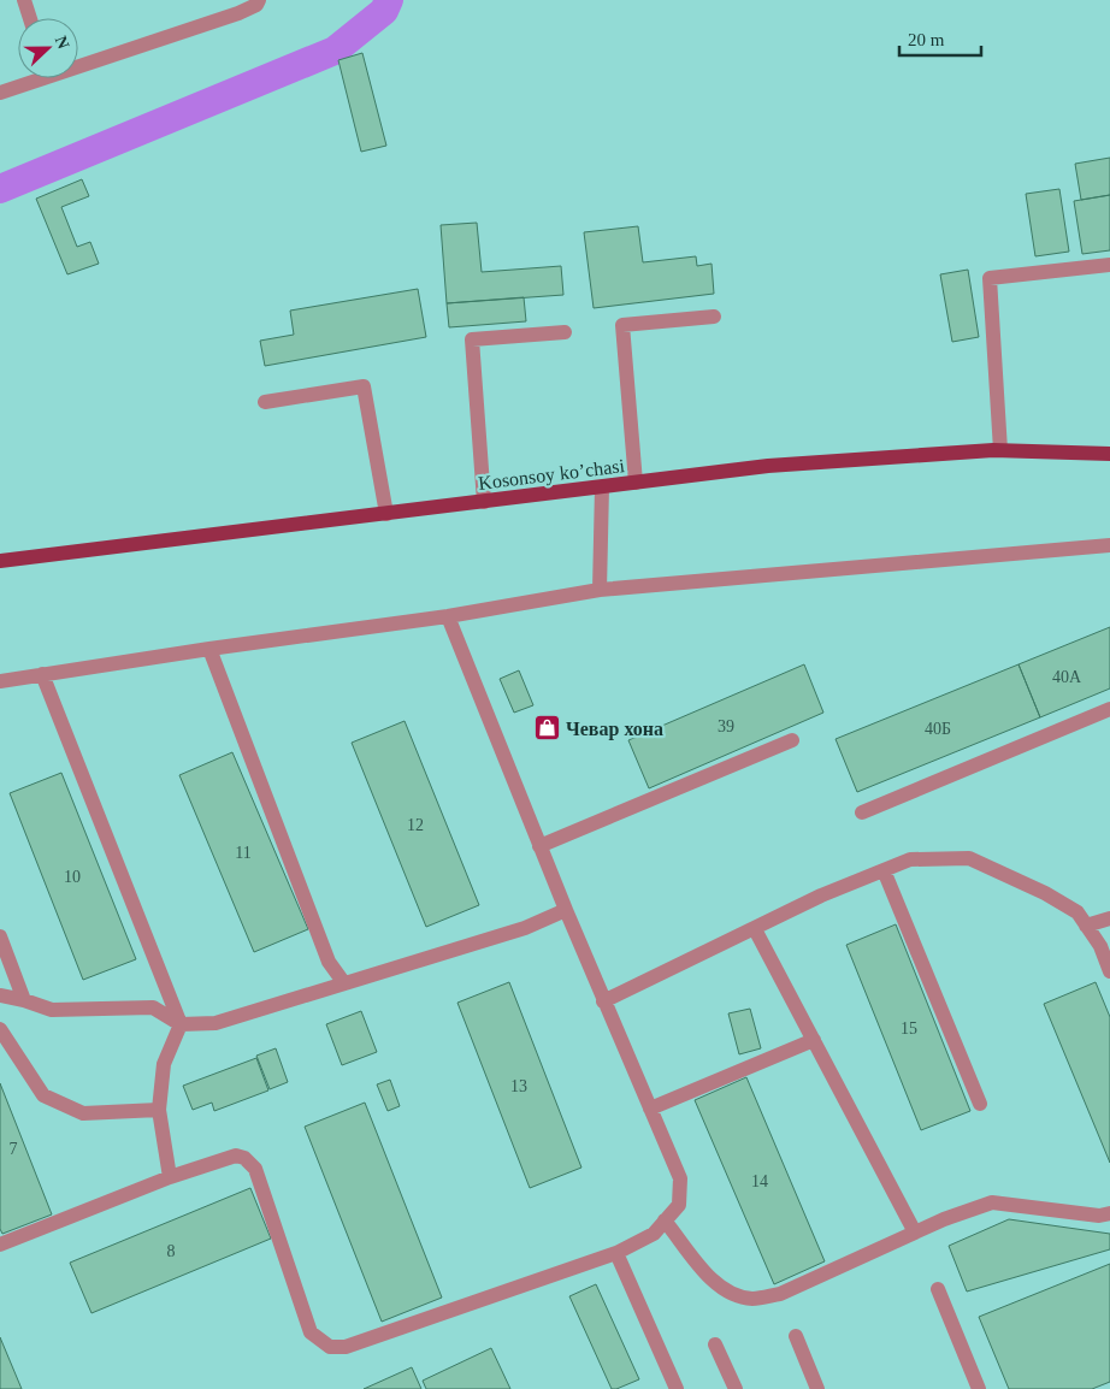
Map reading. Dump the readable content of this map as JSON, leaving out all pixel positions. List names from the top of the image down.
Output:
{
  "streets": {
    "main road": ["Kosonsoy ko’chasi"]
  },
  "places": {
    "shop": ["Чевар хона"]
  },
  "house_numbers": [
    "40A",
    "39",
    "40Б",
    "12",
    "11",
    "10",
    "15",
    "13",
    "7",
    "14",
    "8"
  ],
  "scale_bar": "20 m",
  "north": "right"
}
